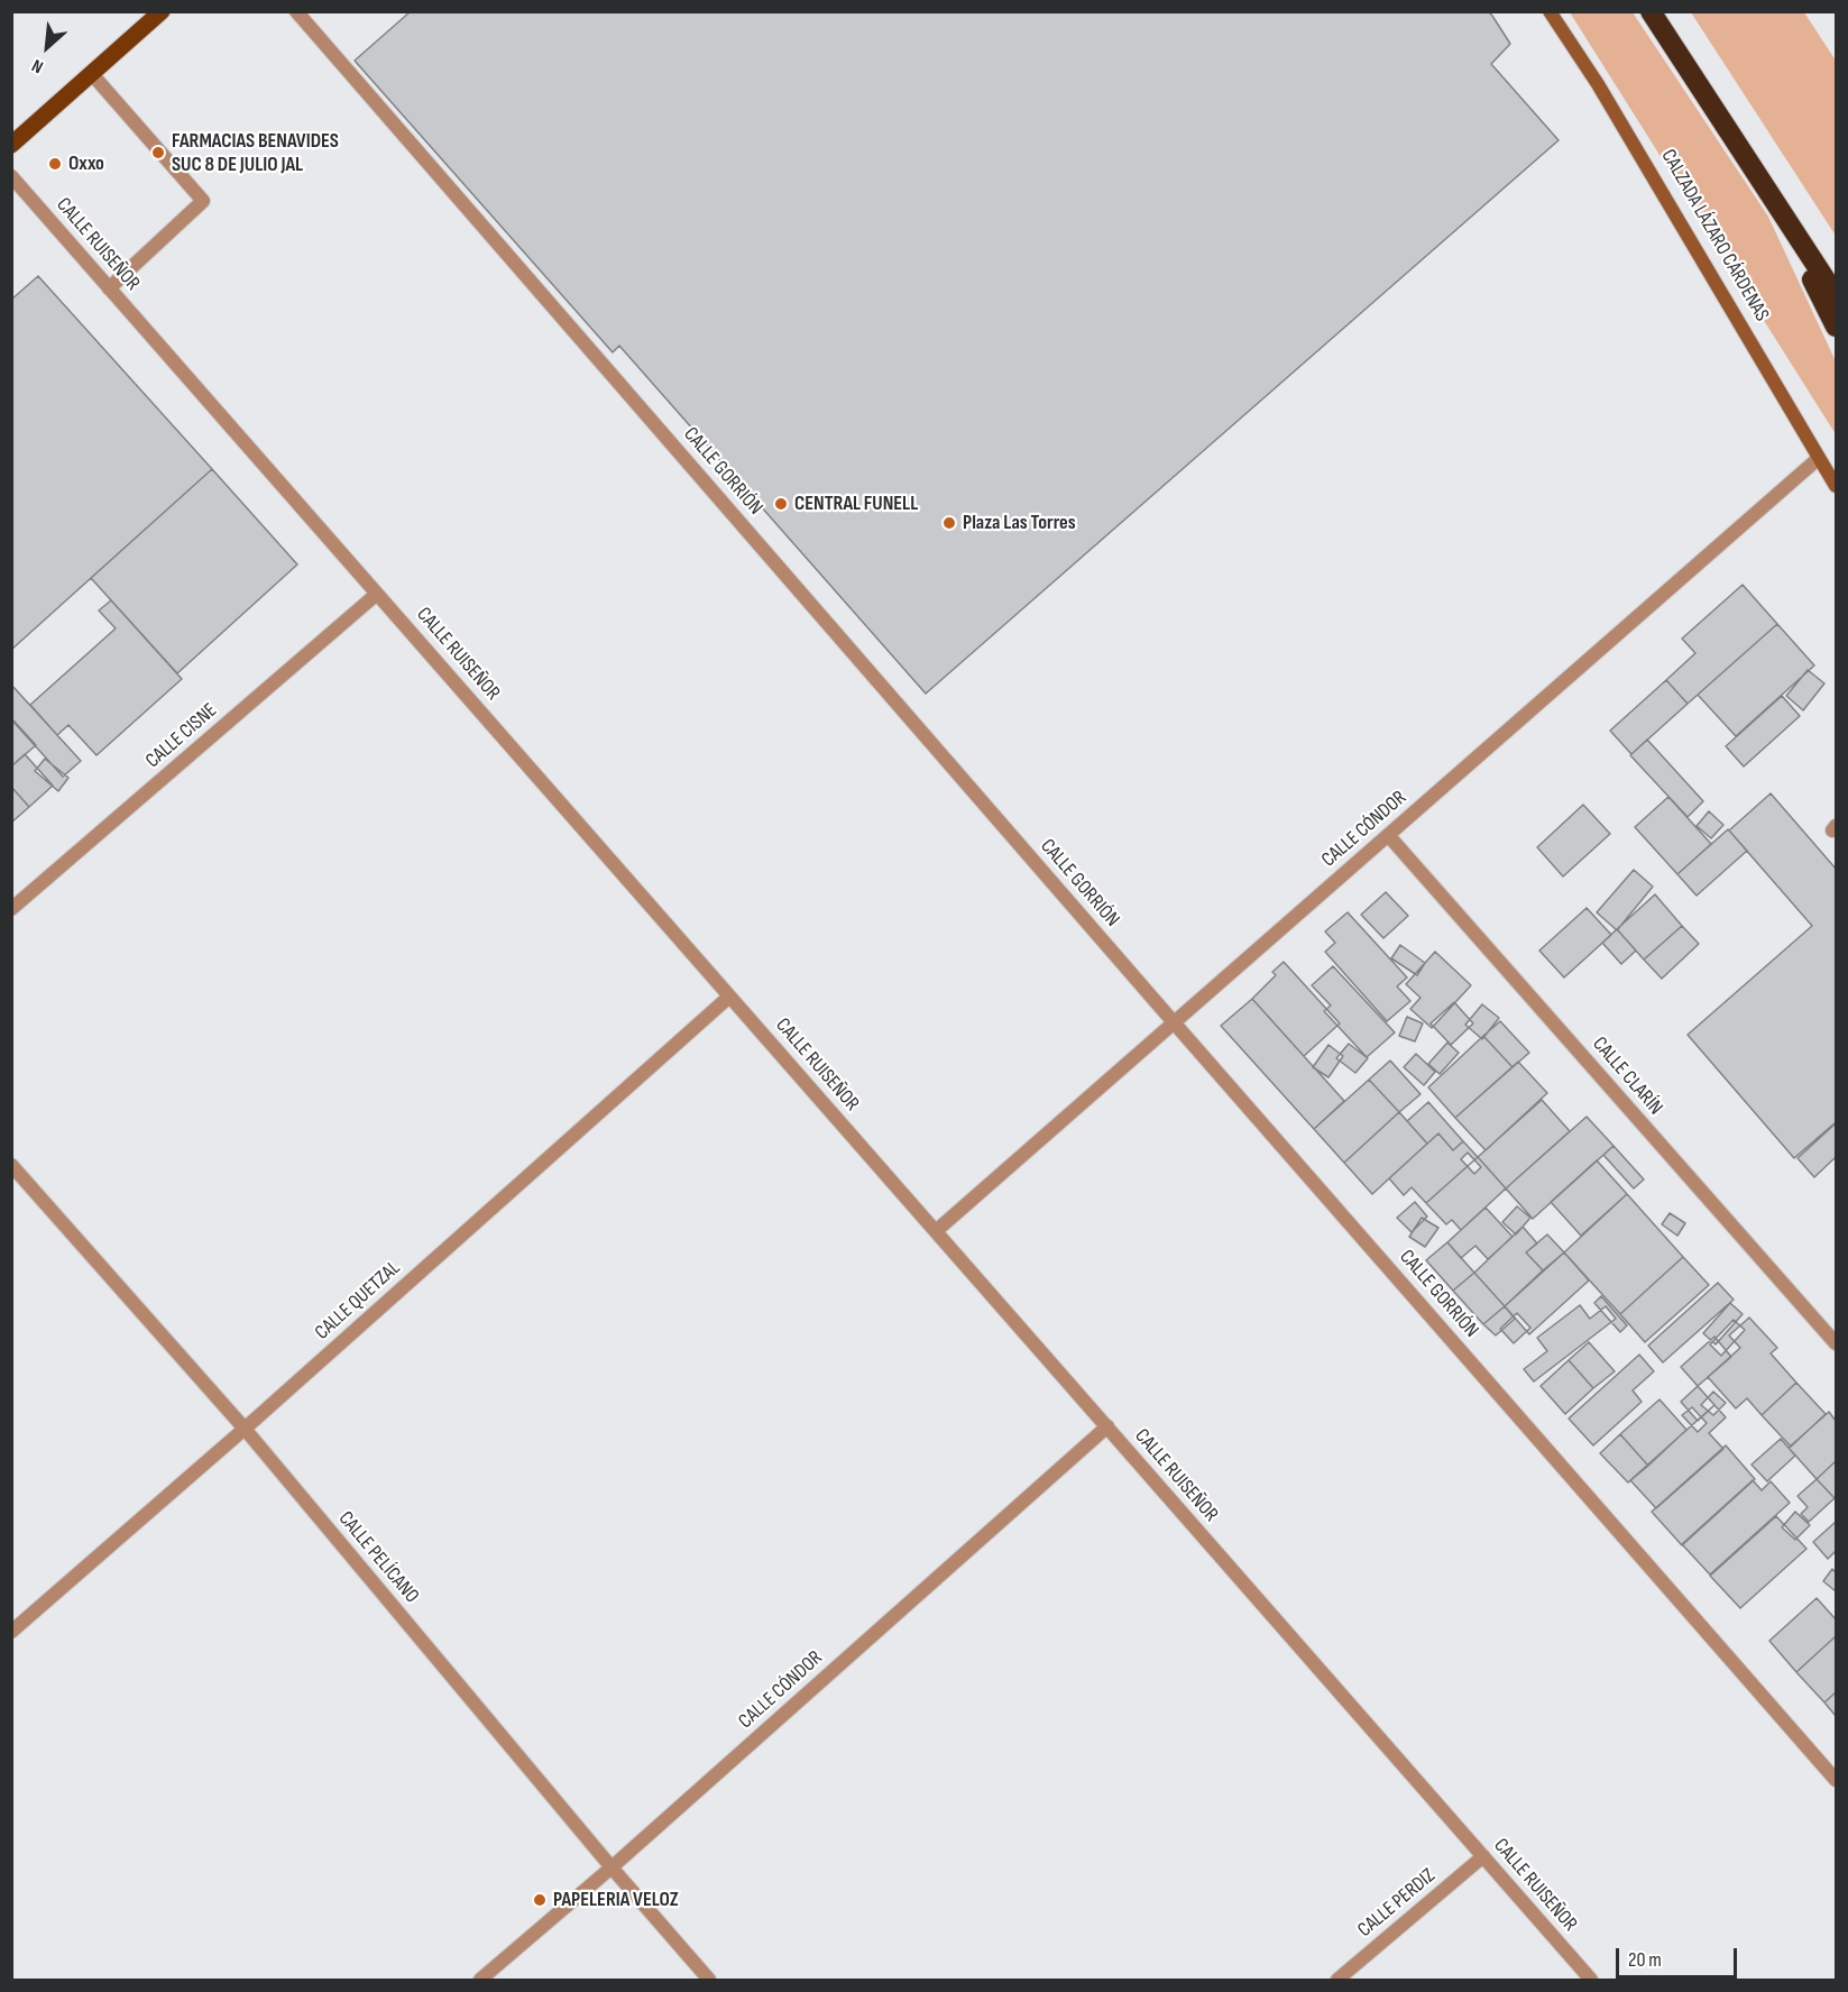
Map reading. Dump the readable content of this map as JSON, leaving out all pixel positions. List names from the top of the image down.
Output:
{
  "streets": {
    "main road": ["CALZADA LÁZARO CÁRDENAS"],
    "street": [
      "CALLE RUISEÑOR",
      "CALLE GORRIÓN",
      "CALLE CISNE",
      "CALLE CÓNDOR",
      "CALLE CLARÍN",
      "CALLE QUETZAL",
      "CALLE PELÍCANO",
      "CALLE PERDIZ"
    ]
  },
  "crossings": [
    ["CALZADA LÁZARO CÁRDENAS", "CALLE CÓNDOR"],
    ["CALLE RUISEÑOR", "CALLE CISNE"],
    ["CALLE RUISEÑOR", "CALLE CÓNDOR"],
    ["CALLE RUISEÑOR", "CALLE QUETZAL"],
    ["CALLE RUISEÑOR", "CALLE PERDIZ"],
    ["CALLE GORRIÓN", "CALLE CÓNDOR"],
    ["CALLE CÓNDOR", "CALLE CLARÍN"],
    ["CALLE CÓNDOR", "CALLE PELÍCANO"],
    ["CALLE QUETZAL", "CALLE PELÍCANO"]
  ],
  "places": [
    "FARMACIAS BENAVIDES SUC 8 DE JULIO JAL",
    "Oxxo",
    "CENTRAL FUNELL",
    "Plaza Las Torres",
    "PAPELERIA VELOZ"
  ],
  "scale_bar": "20 m",
  "north": "bottom left"
}
